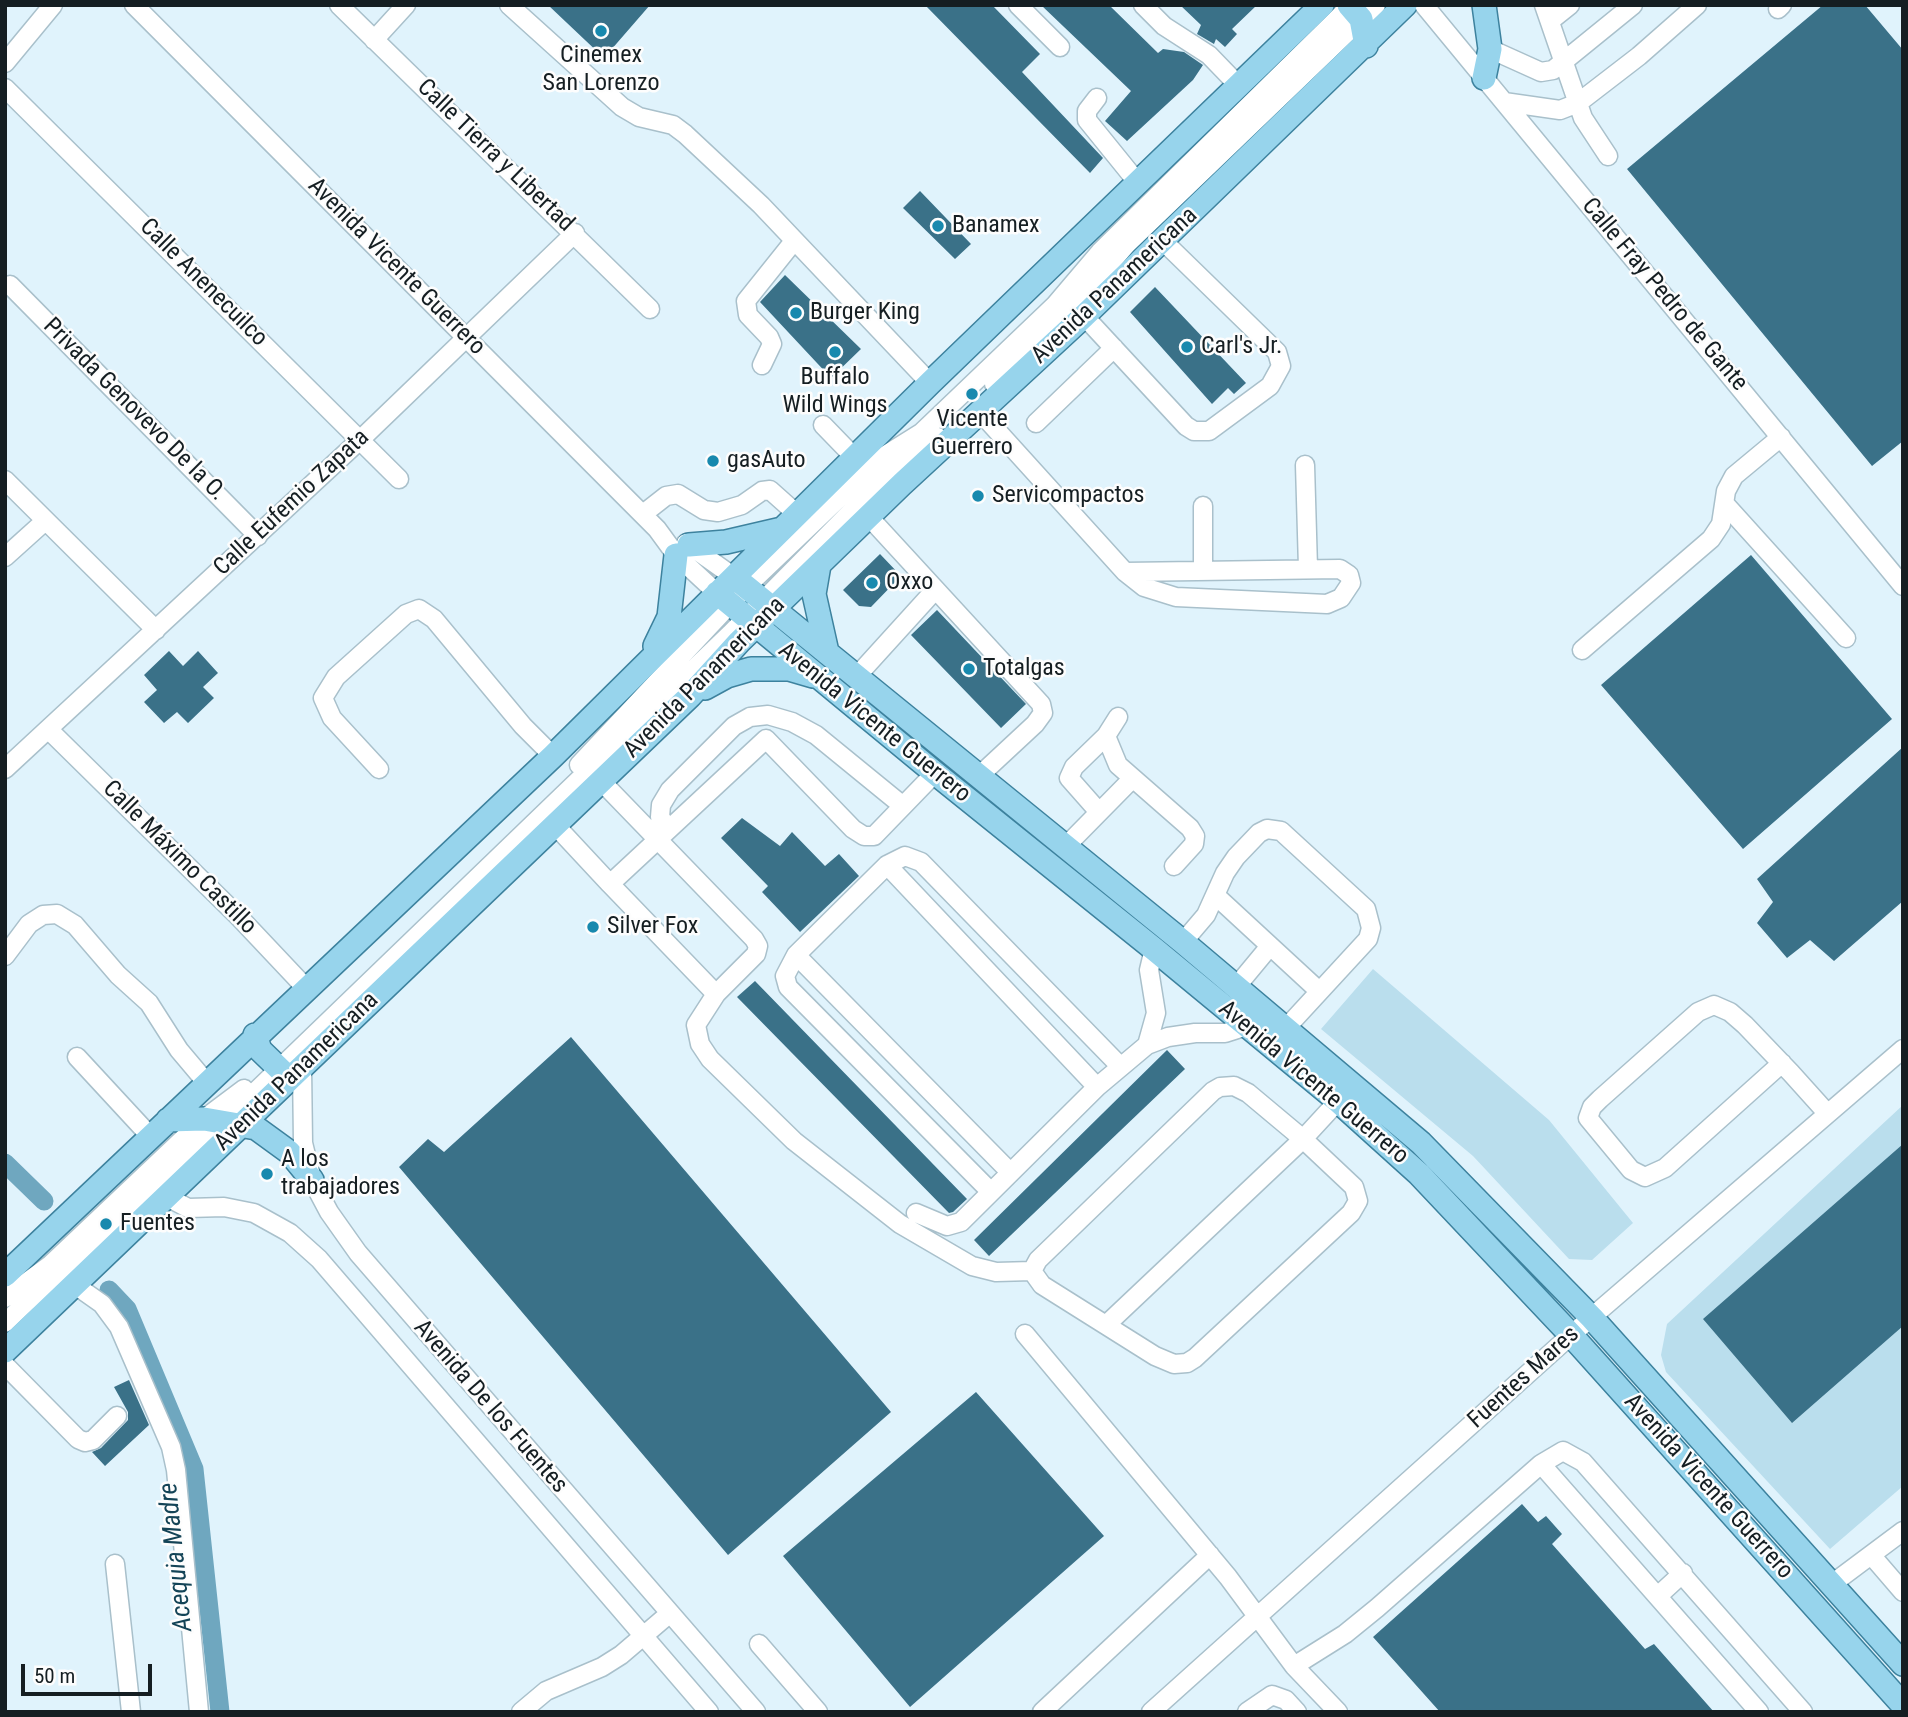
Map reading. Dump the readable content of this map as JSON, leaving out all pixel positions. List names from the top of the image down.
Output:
{
  "streets": {
    "main road": ["Avenida Vicente Guerrero", "Avenida Panamericana"],
    "street": [
      "Calle Tierra y Libertad",
      "Calle Anenecuilco",
      "Calle Fray Pedro de Gante",
      "Privada Genovevo De la O.",
      "Calle Eufemio Zapata",
      "Calle Máximo Castillo",
      "Fuentes Mares",
      "Avenida De los Fuentes"
    ]
  },
  "crossings": [
    ["Calle Tierra y Libertad", "Calle Eufemio Zapata"],
    ["Avenida Vicente Guerrero", "Avenida Panamericana"],
    ["Avenida Vicente Guerrero", "Calle Eufemio Zapata"],
    ["Avenida Vicente Guerrero", "Fuentes Mares"],
    ["Calle Anenecuilco", "Calle Eufemio Zapata"],
    ["Avenida Panamericana", "Calle Máximo Castillo"],
    ["Avenida Panamericana", "Avenida De los Fuentes"],
    ["Privada Genovevo De la O.", "Calle Eufemio Zapata"],
    ["Calle Eufemio Zapata", "Calle Máximo Castillo"]
  ],
  "water": ["Acequia Madre"],
  "places": [
    "Cinemex San Lorenzo",
    "Banamex",
    "Burger King",
    "Carl's Jr.",
    "Buffalo Wild Wings",
    "Vicente Guerrero",
    "gasAuto",
    "Servicompactos",
    "Oxxo",
    "Totalgas",
    "Silver Fox",
    "A los trabajadores",
    "Fuentes"
  ],
  "scale_bar": "50 m"
}
